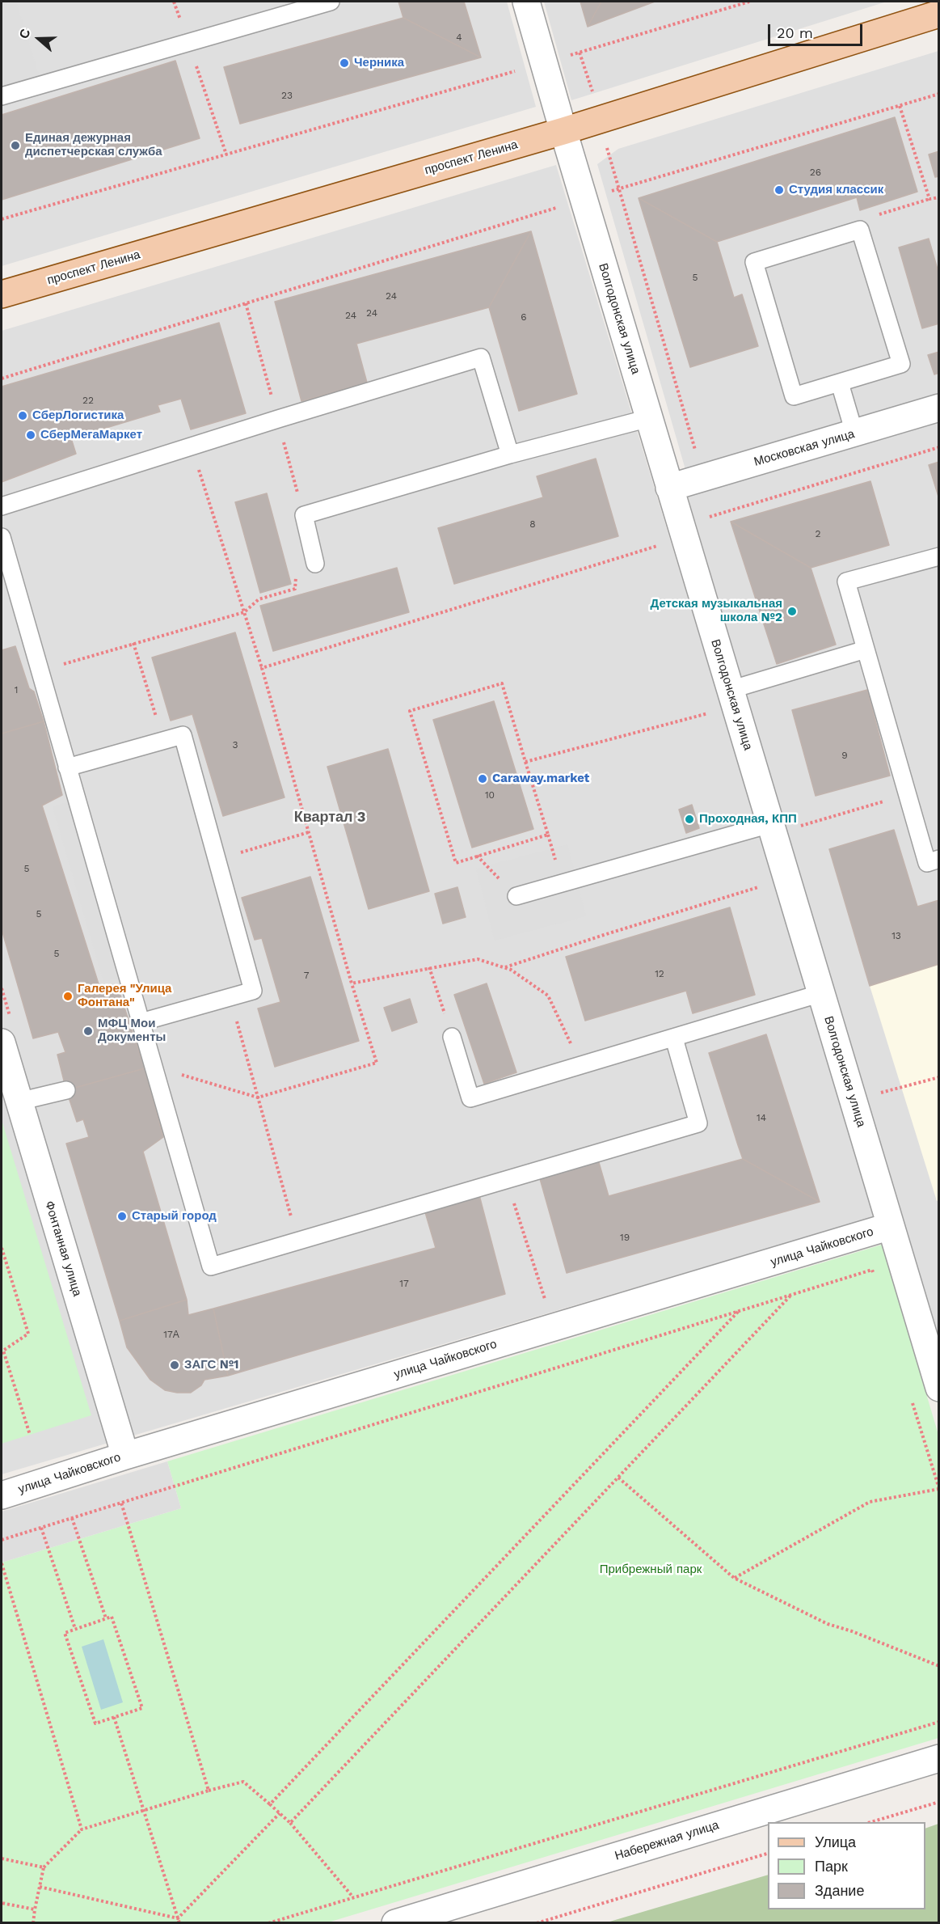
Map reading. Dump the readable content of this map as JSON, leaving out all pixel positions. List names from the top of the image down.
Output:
{
  "streets": {
    "main road": ["проспект Ленина"],
    "street": [
      "Волгодонская улица",
      "Московская улица",
      "улица Чайковского",
      "Фонтанная улица",
      "Набережная улица"
    ]
  },
  "crossings": [
    ["проспект Ленина", "Волгодонская улица"],
    ["Волгодонская улица", "Московская улица"],
    ["Волгодонская улица", "улица Чайковского"],
    ["улица Чайковского", "Фонтанная улица"]
  ],
  "districts": ["Квартал 3"],
  "parks": ["Прибрежный парк"],
  "places": [
    "Черника",
    "Единая дежурная диспетчерская служба",
    "Студия классик",
    "СберЛогистика",
    "СберМегаМаркет",
    "Детская музыкальная школа №2",
    "Caraway.market",
    "Проходная, КПП",
    "Галерея \"Улица Фонтана\"",
    "МФЦ Мои Документы",
    "Старый город",
    "ЗАГС №1"
  ],
  "house_numbers": [
    "4",
    "23",
    "26",
    "5",
    "24",
    "24",
    "24",
    "6",
    "22",
    "8",
    "2",
    "1",
    "3",
    "9",
    "10",
    "5",
    "5",
    "13",
    "5",
    "12",
    "7",
    "14",
    "19",
    "17",
    "17А"
  ],
  "legend": ["Улица", "Парк", "Здание"],
  "scale_bar": "20 m",
  "north": "left"
}
